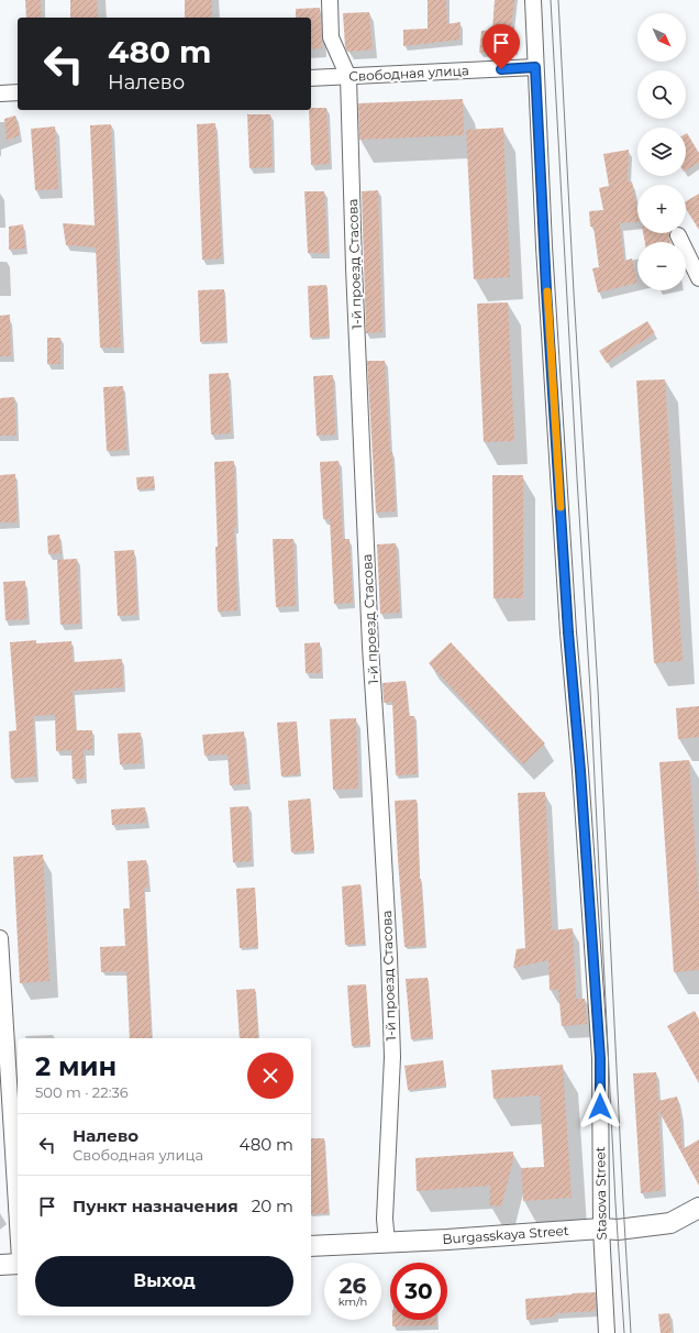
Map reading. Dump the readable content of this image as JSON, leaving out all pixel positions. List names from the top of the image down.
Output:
{
  "streets": {
    "street": [
      "Свободная улица",
      "1-й проезд Стасова",
      "Stasova Street",
      "Burgasskaya Street"
    ]
  },
  "crossings": [
    ["Свободная улица", "1-й проезд Стасова"],
    ["Свободная улица", "Stasova Street"],
    ["1-й проезд Стасова", "Burgasskaya Street"],
    ["Stasova Street", "Burgasskaya Street"]
  ],
  "north": "bottom right",
  "page": {
    "map_buttons": ["+", "−"],
    "turn": ["480 m", "Налево"],
    "heading": ["2 мин", "500 m · 22:36"],
    "list": [
      {
        "name": "Налево",
        "note": "Свободная улица",
        "value": "480 m"
      },
      {
        "name": "Пункт назначения",
        "value": "20 m"
      }
    ],
    "buttons": "Выход",
    "speed": "26 km/h",
    "limit": "30"
  }
}
